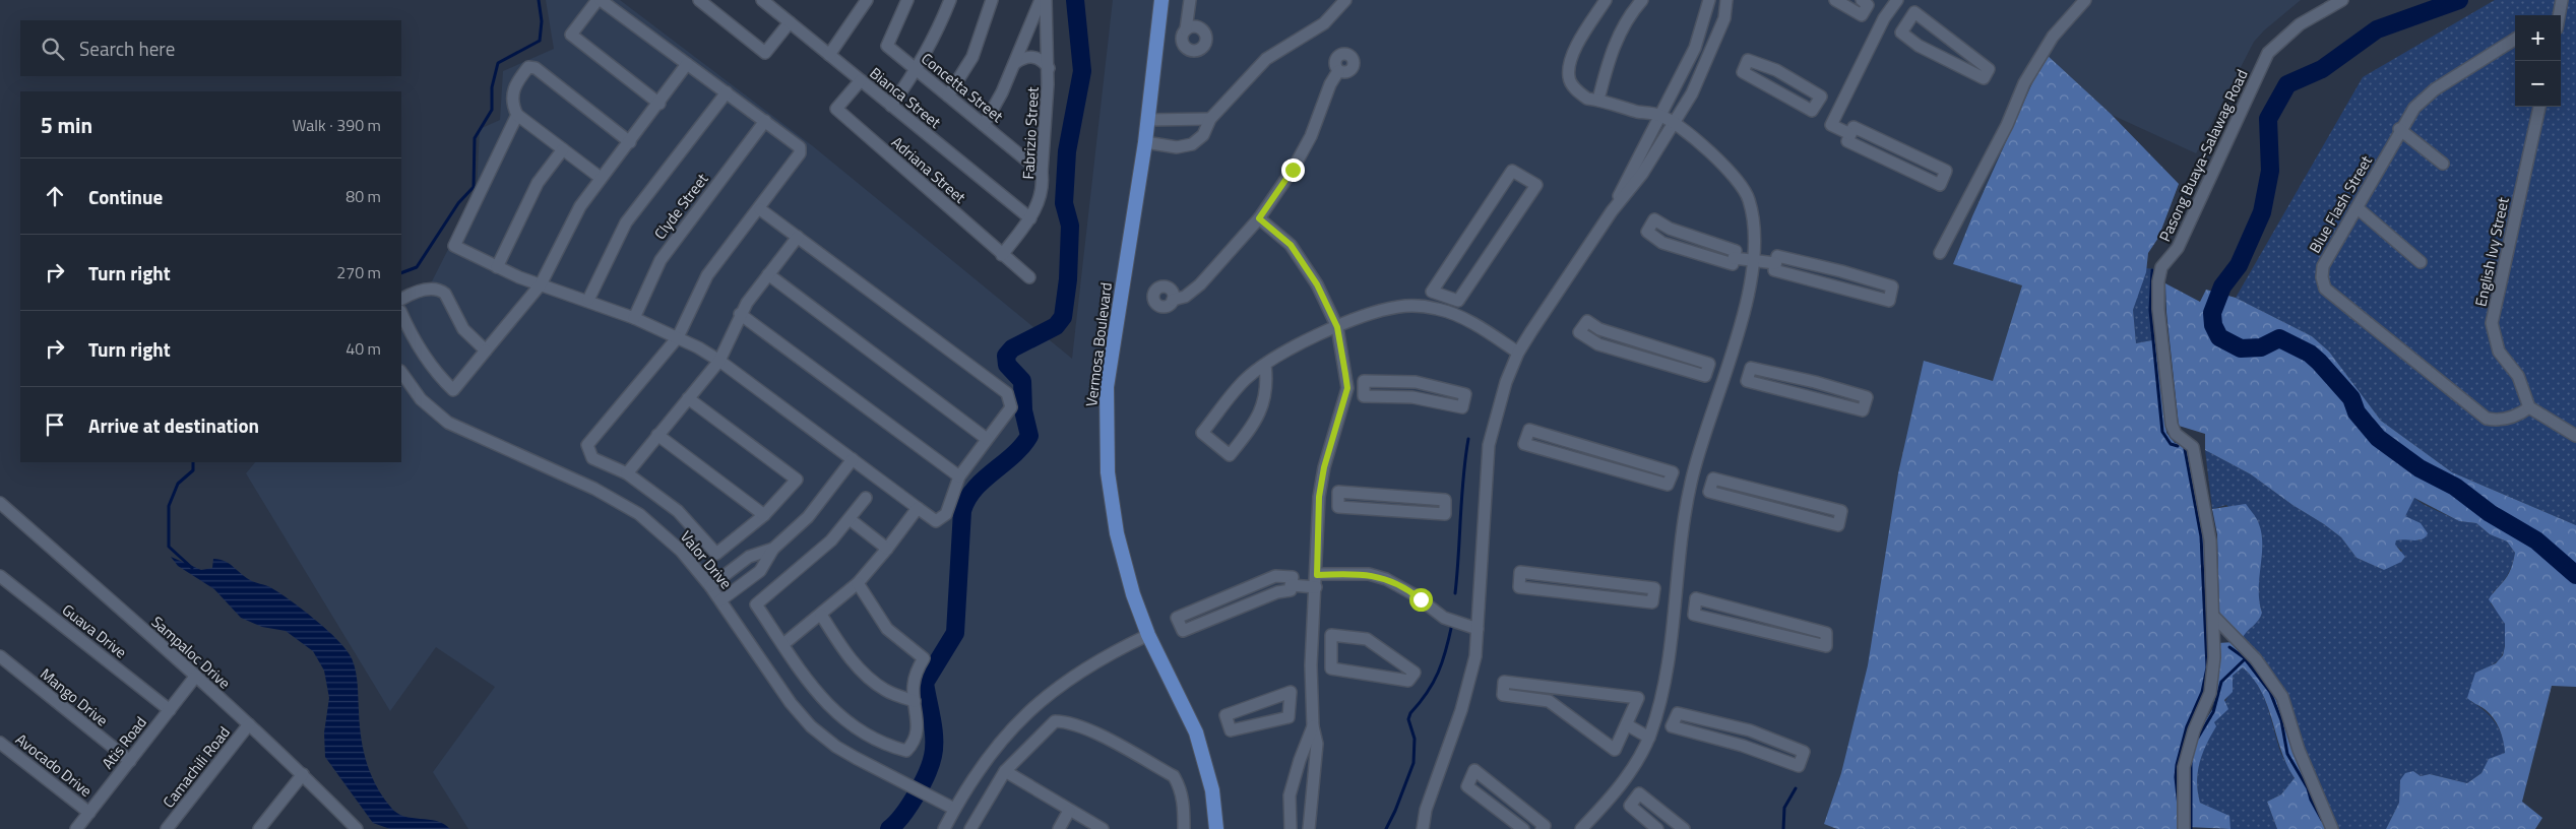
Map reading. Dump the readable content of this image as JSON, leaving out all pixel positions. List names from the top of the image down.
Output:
{
  "streets": {
    "main road": ["Vermosa Boulevard"],
    "street": [
      "Concetta Street",
      "Bianca Street",
      "Fabrizio Street",
      "Pasong Buaya-Salawag Road",
      "Adriana Street",
      "Blue Flash Street",
      "Clyde Street",
      "English Ivy Street",
      "Valor Drive",
      "Guava Drive",
      "Sampaloc Drive",
      "Mango Drive",
      "Atis Road",
      "Avocado Drive",
      "Camachili Road"
    ]
  },
  "crossings": [
    ["Concetta Street", "Fabrizio Street"],
    ["Bianca Street", "Fabrizio Street"],
    ["Bianca Street", "Adriana Street"],
    ["Fabrizio Street", "Adriana Street"],
    ["Blue Flash Street", "English Ivy Street"],
    ["Guava Drive", "Atis Road"],
    ["Sampaloc Drive", "Atis Road"],
    ["Sampaloc Drive", "Camachili Road"],
    ["Mango Drive", "Atis Road"],
    ["Atis Road", "Avocado Drive"]
  ],
  "page": {
    "map_buttons": ["+", "−"],
    "search": "Search here",
    "heading": ["5 min", "Walk · 390 m"],
    "list": [
      ["Continue", "80 m"],
      ["Turn right", "270 m"],
      ["Turn right", "40 m"],
      "Arrive at destination"
    ]
  }
}
